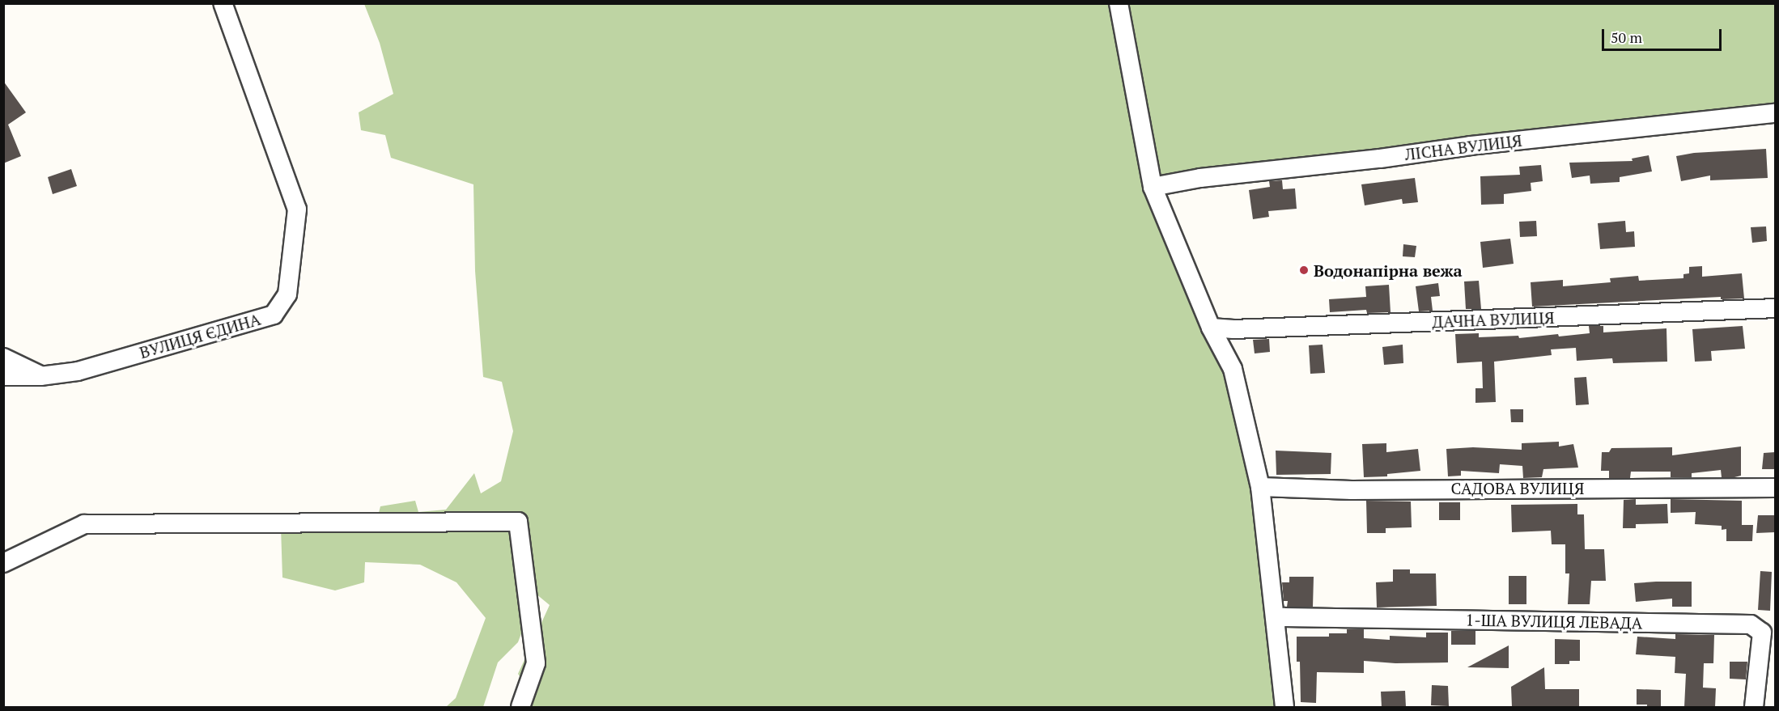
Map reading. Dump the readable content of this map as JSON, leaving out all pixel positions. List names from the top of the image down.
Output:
{
  "streets": {
    "street": [
      "ЛІСНА ВУЛИЦЯ",
      "ДАЧНА ВУЛИЦЯ",
      "ВУЛИЦЯ ЄДИНА",
      "САДОВА ВУЛИЦЯ",
      "1-ША ВУЛИЦЯ ЛЕВАДА"
    ]
  },
  "places": ["Водонапірна вежа"],
  "scale_bar": "50 m"
}
